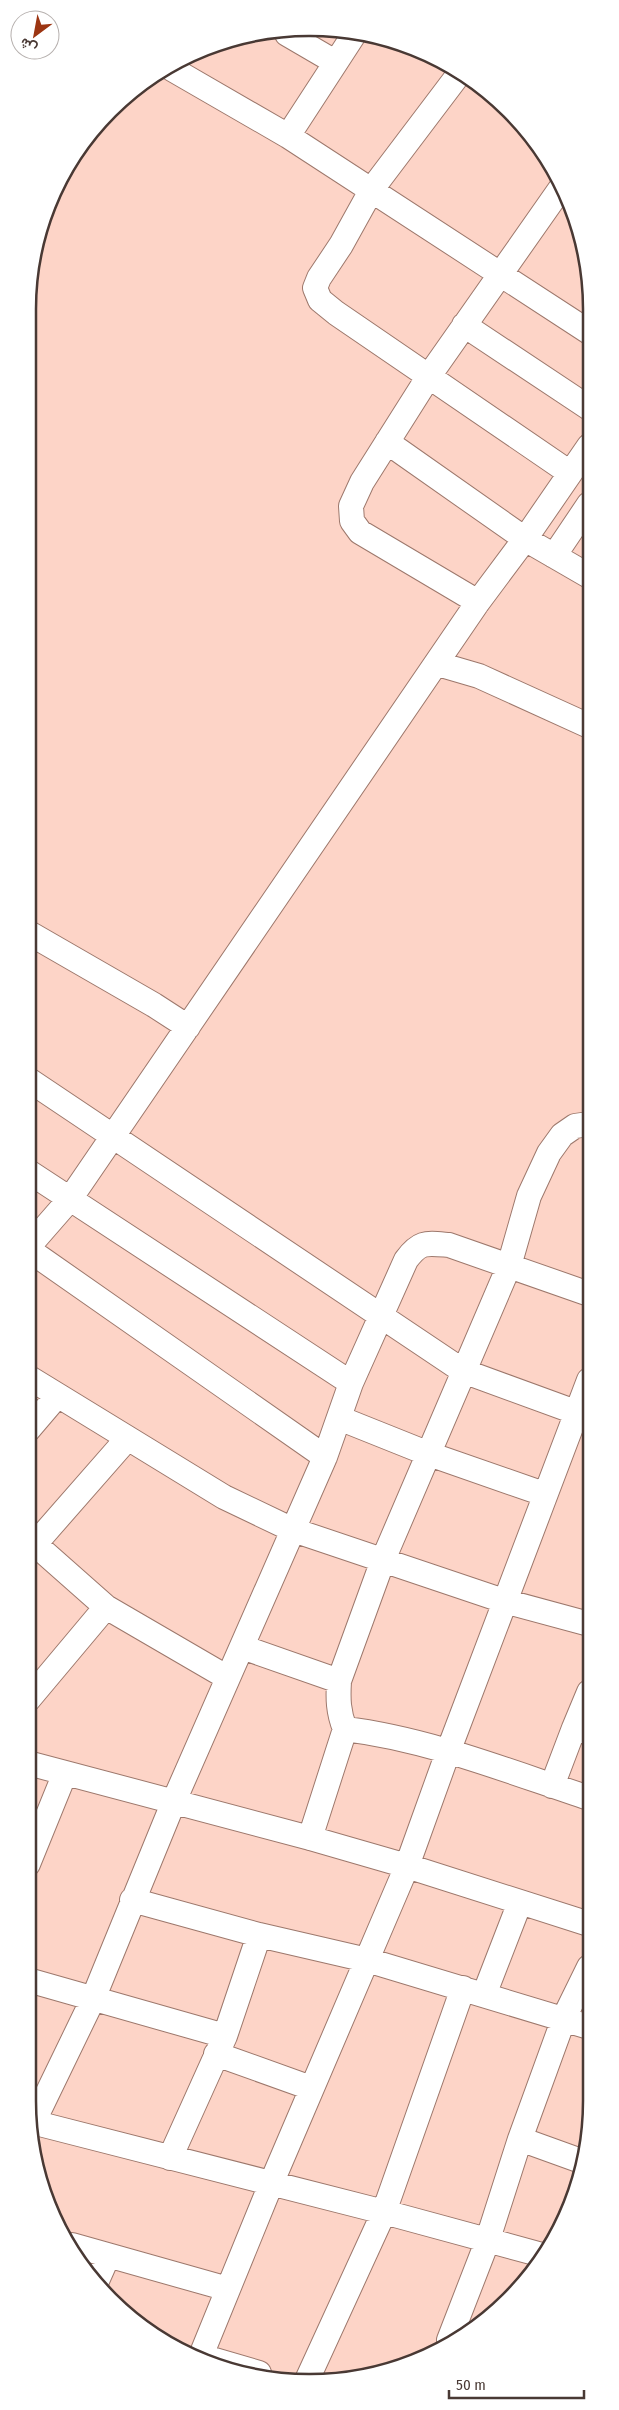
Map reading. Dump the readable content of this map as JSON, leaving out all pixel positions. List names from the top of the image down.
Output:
{
  "scale_bar": "50 m",
  "north": "bottom left"
}
